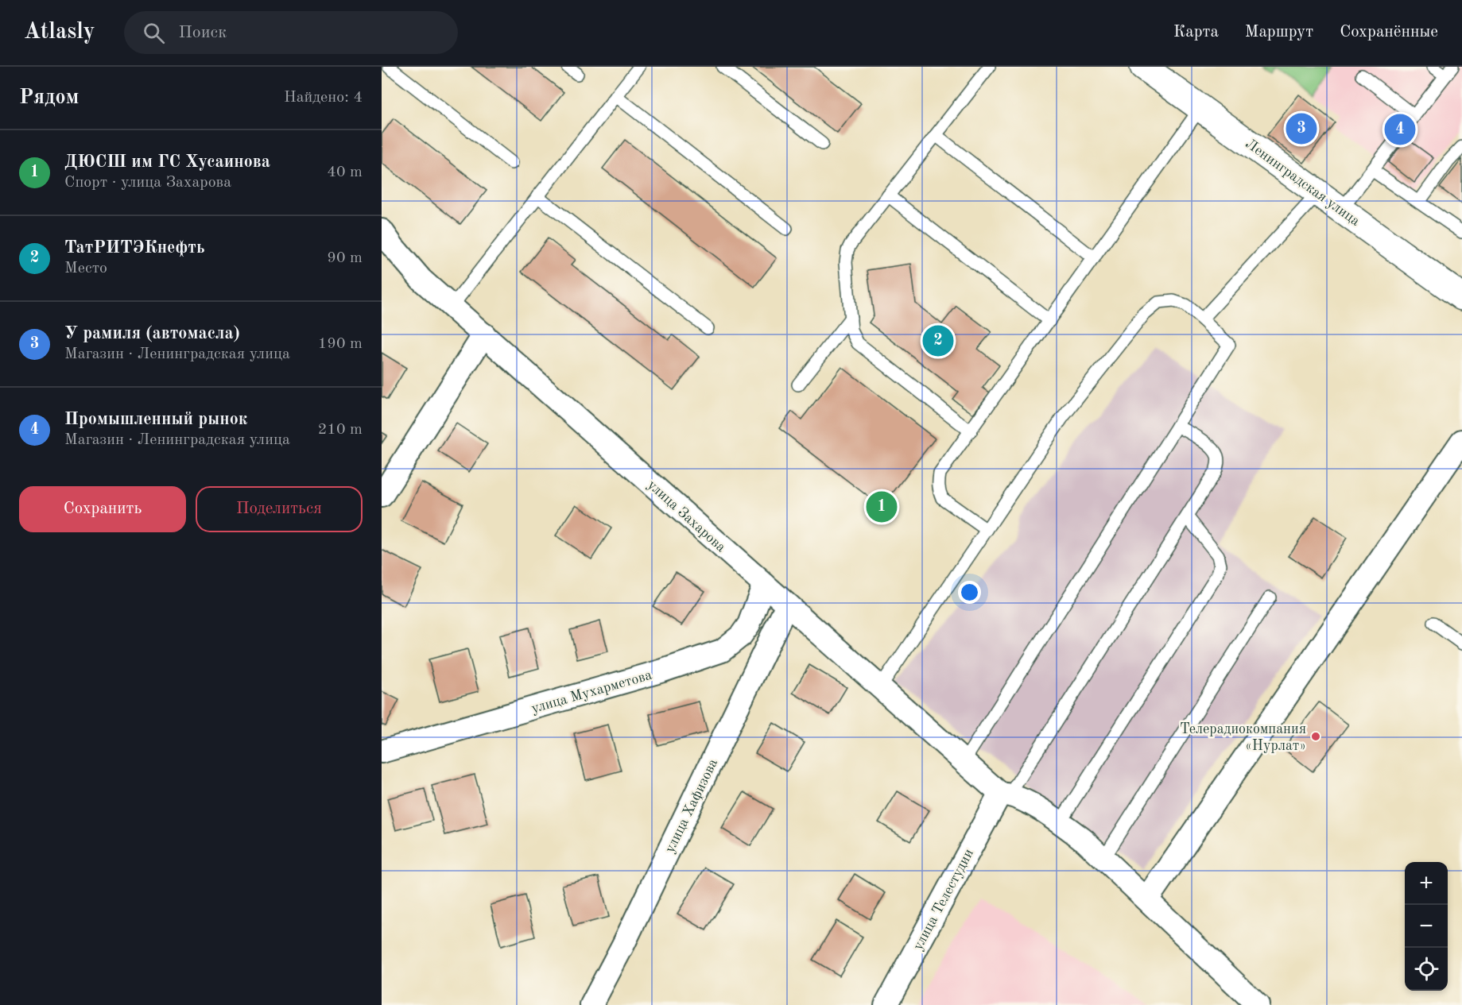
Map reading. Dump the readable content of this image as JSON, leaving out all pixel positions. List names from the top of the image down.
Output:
{
  "streets": {
    "main road": ["Ленинградская улица"],
    "street": [
      "улица Захарова",
      "улица Мухарметова",
      "улица Хафизова",
      "улица Телестудии"
    ]
  },
  "crossings": [
    ["улица Захарова", "улица Мухарметова"],
    ["улица Захарова", "улица Хафизова"],
    ["улица Захарова", "улица Телестудии"]
  ],
  "places": ["Телерадиокомпания «Нурлат»"],
  "page": {
    "header": "Atlasly",
    "search": "Поиск",
    "nav": ["Карта", "Маршрут", "Сохранённые"],
    "heading": ["Рядом", "Найдено: 4"],
    "pins": [
      "3",
      "4",
      "2",
      "1"
    ],
    "list": [
      {
        "mark": "1",
        "name": "ДЮСШ им ГС Хусаинова",
        "note": "Спорт · улица Захарова",
        "value": "40 m"
      },
      {
        "mark": "2",
        "name": "ТатРИТЭКнефть",
        "note": "Место",
        "value": "90 m"
      },
      {
        "mark": "3",
        "name": "У рамиля (автомасла)",
        "note": "Магазин · Ленинградская улица",
        "value": "190 m"
      },
      {
        "mark": "4",
        "name": "Промышленный рынок",
        "note": "Магазин · Ленинградская улица",
        "value": "210 m"
      }
    ],
    "buttons": ["Сохранить", "Поделиться"],
    "map_buttons": ["+", "−"]
  }
}
